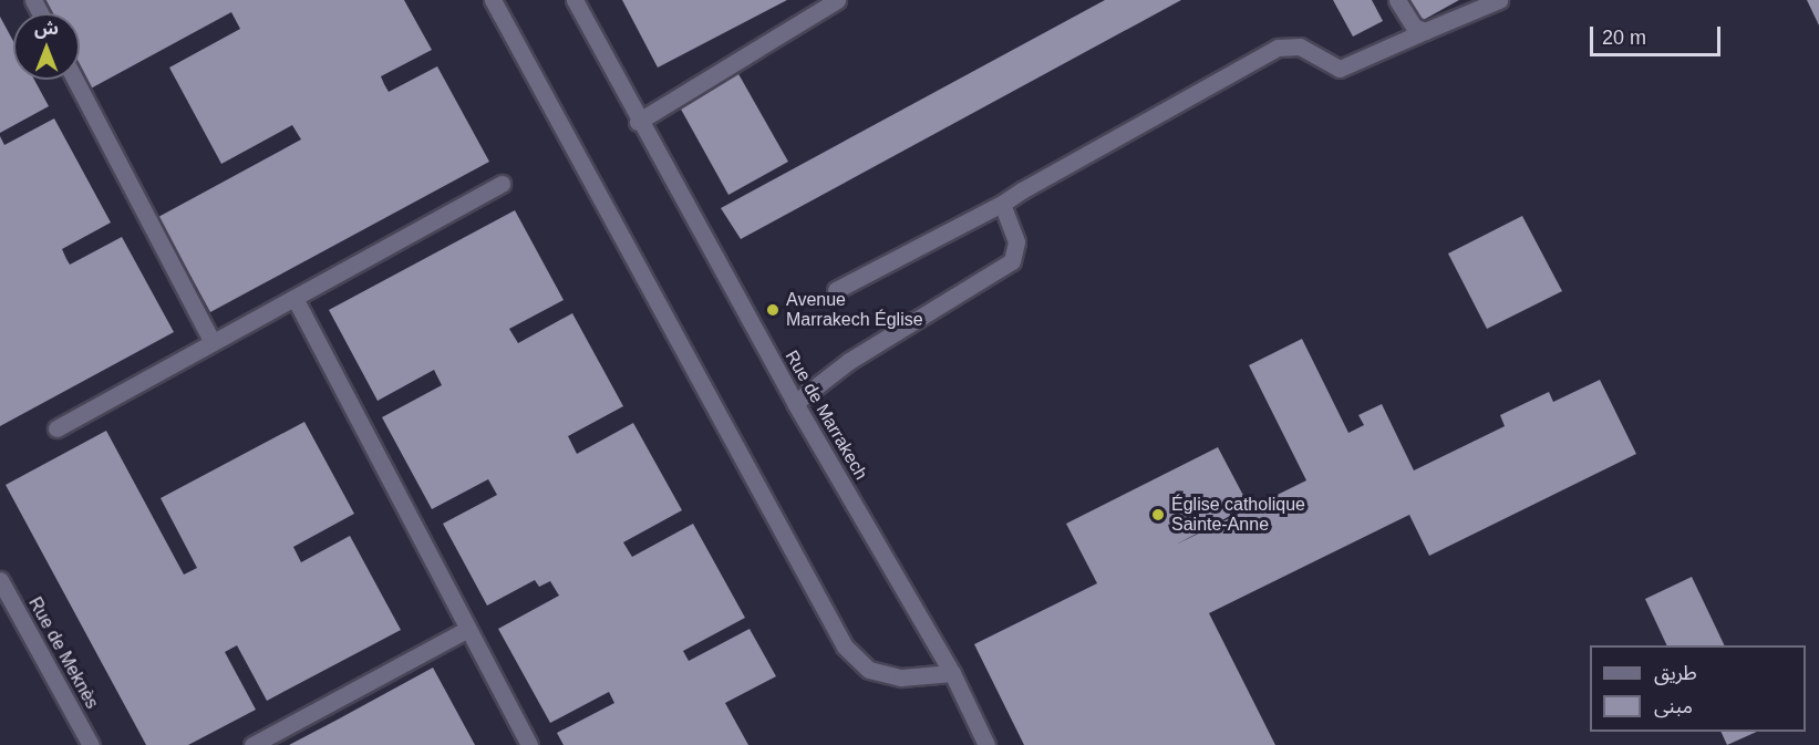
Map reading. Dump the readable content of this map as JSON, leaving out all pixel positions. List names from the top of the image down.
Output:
{
  "streets": {
    "street": ["Rue de Marrakech", "Rue de Meknès"]
  },
  "places": ["Avenue Marrakech Église", "Église catholique Sainte-Anne"],
  "legend": ["طريق", "مبنى"],
  "scale_bar": "20 m",
  "north": "top"
}
